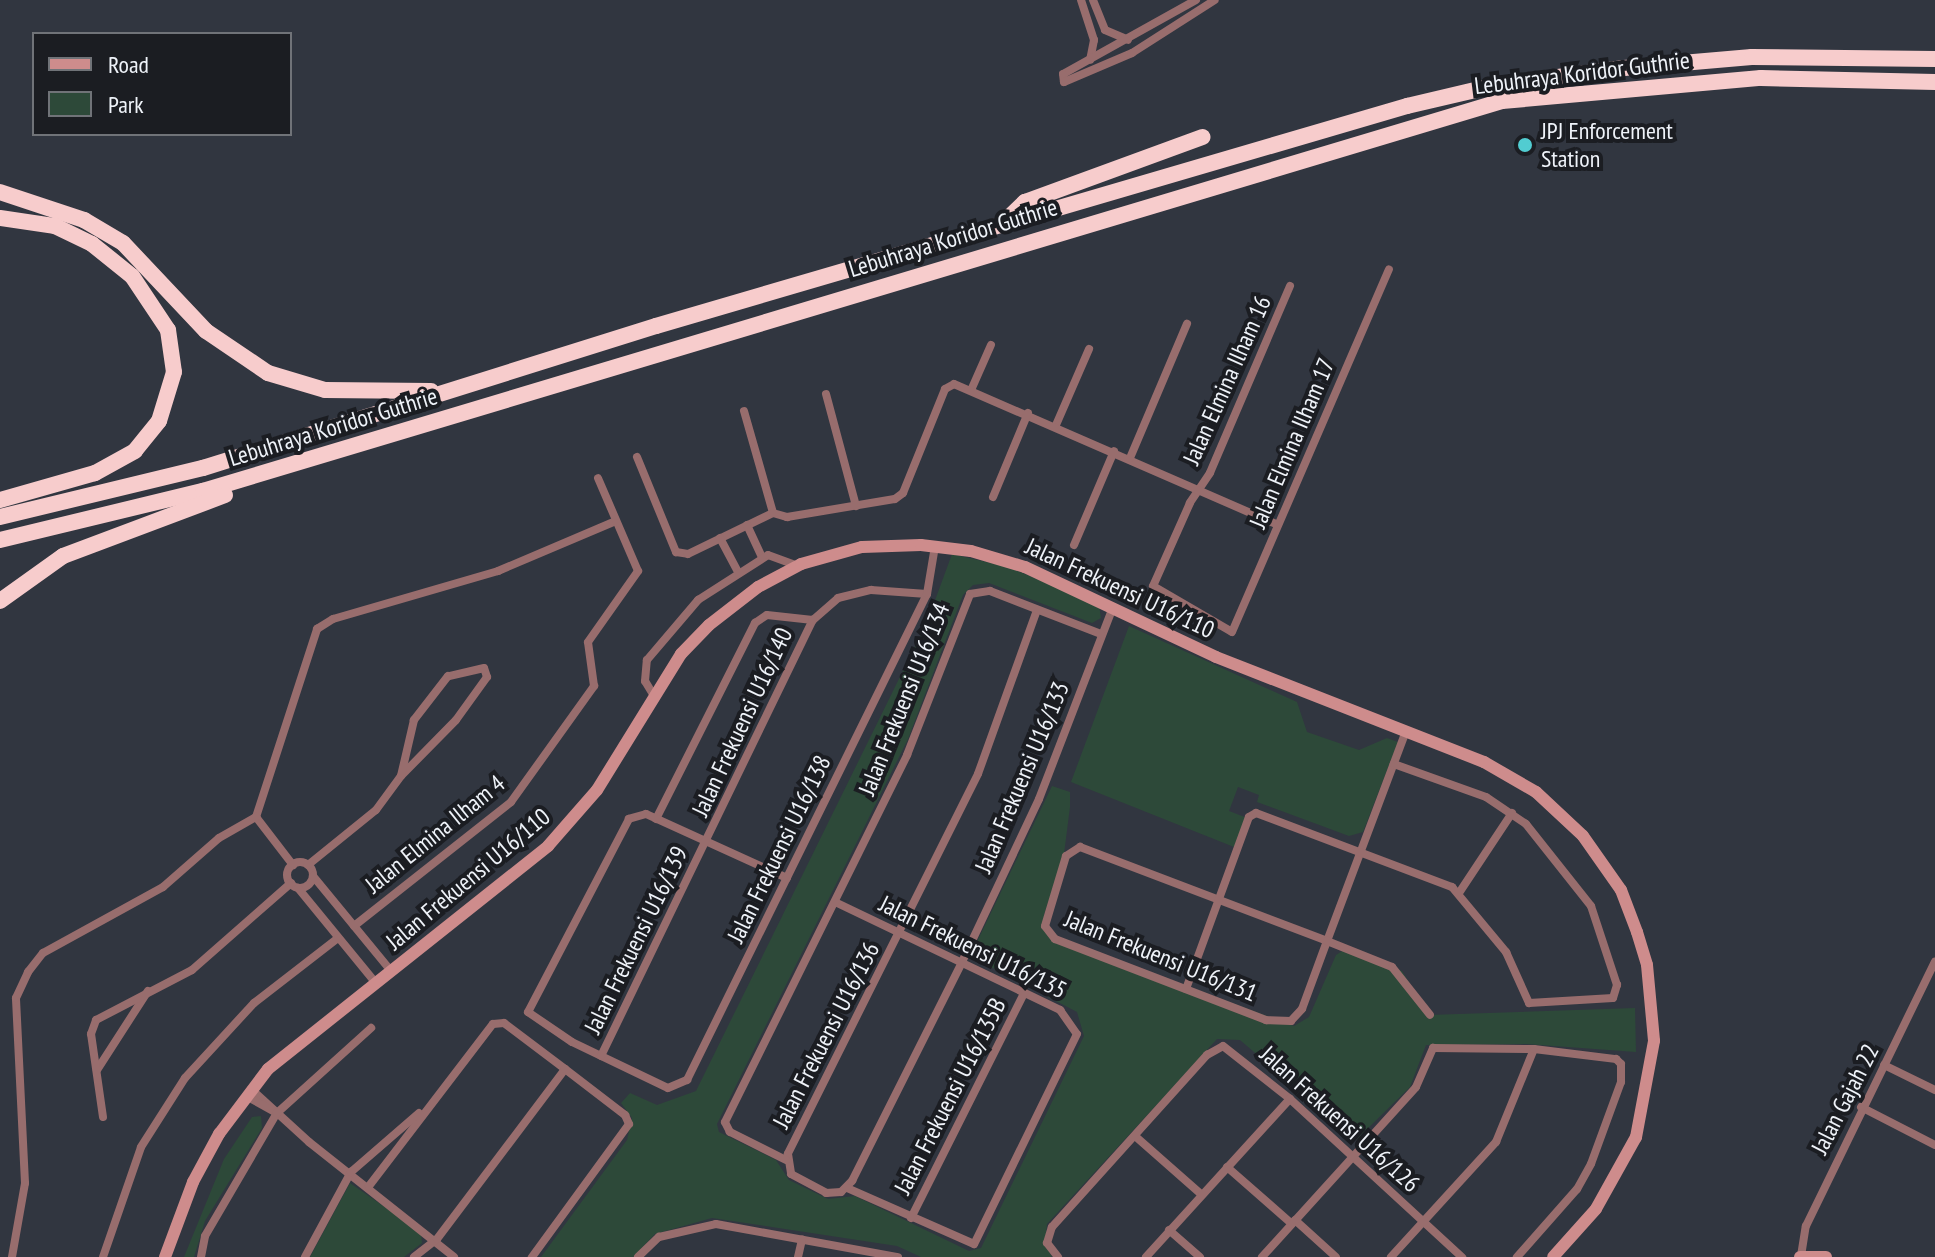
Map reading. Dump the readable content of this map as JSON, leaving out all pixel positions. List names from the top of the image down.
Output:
{
  "streets": {
    "highway": ["Lebuhraya Koridor Guthrie"],
    "street": [
      "Jalan Elmina Ilham 16",
      "Jalan Elmina Ilham 17",
      "Jalan Frekuensi U16/110",
      "Jalan Frekuensi U16/134",
      "Jalan Frekuensi U16/140",
      "Jalan Frekuensi U16/133",
      "Jalan Elmina Ilham 4",
      "Jalan Frekuensi U16/138",
      "Jalan Frekuensi U16/139",
      "Jalan Frekuensi U16/135",
      "Jalan Frekuensi U16/131",
      "Jalan Frekuensi U16/136",
      "Jalan Frekuensi U16/135B",
      "Jalan Gajah 22",
      "Jalan Frekuensi U16/126"
    ]
  },
  "crossings": [
    ["Jalan Elmina Ilham 16", "Jalan Elmina Ilham 17"],
    ["Jalan Frekuensi U16/110", "Jalan Frekuensi U16/133"],
    ["Jalan Frekuensi U16/110", "Jalan Frekuensi U16/138"],
    ["Jalan Frekuensi U16/110", "Jalan Frekuensi U16/131"],
    ["Jalan Frekuensi U16/134", "Jalan Frekuensi U16/133"],
    ["Jalan Frekuensi U16/134", "Jalan Frekuensi U16/135"],
    ["Jalan Frekuensi U16/134", "Jalan Frekuensi U16/136"],
    ["Jalan Frekuensi U16/140", "Jalan Frekuensi U16/139"],
    ["Jalan Frekuensi U16/133", "Jalan Frekuensi U16/135"],
    ["Jalan Frekuensi U16/138", "Jalan Frekuensi U16/139"],
    ["Jalan Frekuensi U16/135", "Jalan Frekuensi U16/136"],
    ["Jalan Frekuensi U16/135", "Jalan Frekuensi U16/135B"]
  ],
  "places": ["JPJ Enforcement Station"],
  "legend": ["Road", "Park"]
}
